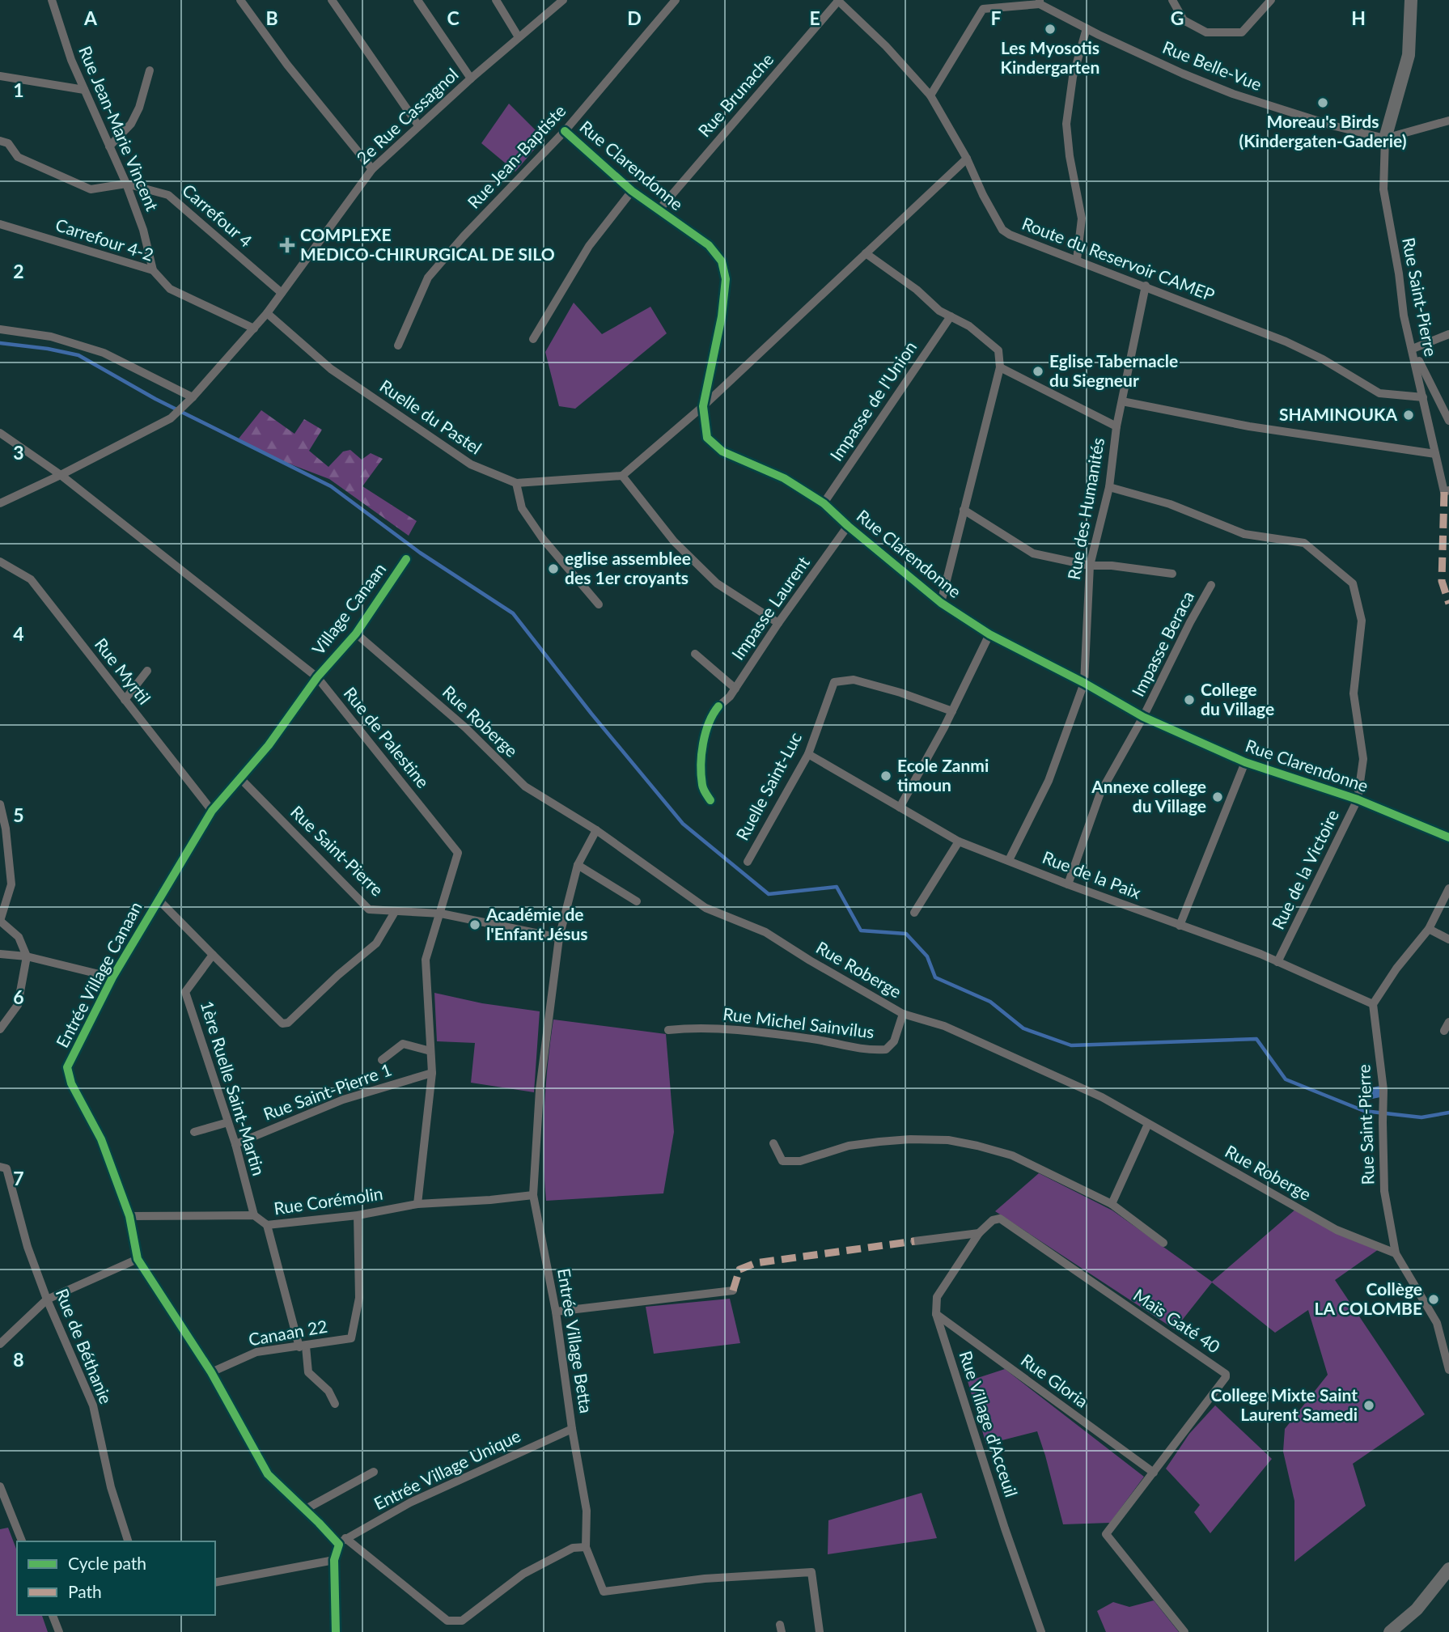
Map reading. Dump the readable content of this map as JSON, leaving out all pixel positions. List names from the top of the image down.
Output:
{
  "streets": {
    "street": [
      "Rue Belle-Vue",
      "Rue Brunache",
      "2e Rue Cassagnol",
      "Rue Jean-Marie Vincent",
      "Rue Jean-Baptiste",
      "Rue Clarendonne",
      "Carrefour 4",
      "Carrefour 4-2",
      "Route du Reservoir CAMEP",
      "Rue Saint-Pierre",
      "Impasse de l'Union",
      "Ruelle du Pastel",
      "Rue des Humanités",
      "Impasse Laurent",
      "Village Canaan",
      "Impasse Beraca",
      "Rue Myrtil",
      "Rue Roberge",
      "Rue de Palestine",
      "Ruelle Saint-Luc",
      "Rue de la Victoire",
      "Rue de la Paix",
      "Entrée Village Canaan",
      "Rue Michel Sainvilus",
      "1ère Ruelle Saint-Martin",
      "Rue Saint-Pierre 1",
      "Rue Corémolin",
      "Maïs Gaté 40",
      "Canaan 22",
      "Entrée Village Betta",
      "Rue de Béthanie",
      "Rue Gloria",
      "Rue Village d'Acceuil",
      "Entrée Village Unique"
    ]
  },
  "crossings": [
    ["Rue Belle-Vue", "Rue Saint-Pierre"],
    ["Rue Brunache", "Rue Clarendonne"],
    ["Rue Brunache", "Route du Reservoir CAMEP"],
    ["2e Rue Cassagnol", "Carrefour 4"],
    ["2e Rue Cassagnol", "Carrefour 4-2"],
    ["2e Rue Cassagnol", "Ruelle du Pastel"],
    ["2e Rue Cassagnol", "Rue de Palestine"],
    ["Rue Jean-Marie Vincent", "Carrefour 4"],
    ["Rue Jean-Marie Vincent", "Carrefour 4-2"],
    ["Rue Jean-Baptiste", "Rue Clarendonne"],
    ["Rue Clarendonne", "Impasse de l'Union"],
    ["Rue Clarendonne", "Rue des Humanités"],
    ["Rue Clarendonne", "Impasse Laurent"],
    ["Rue Clarendonne", "Impasse Beraca"],
    ["Rue Clarendonne", "Rue de la Victoire"],
    ["Route du Reservoir CAMEP", "Rue Saint-Pierre"],
    ["Route du Reservoir CAMEP", "Rue des Humanités"],
    ["Rue Saint-Pierre", "Rue Roberge"],
    ["Rue Saint-Pierre", "Rue de Palestine"],
    ["Rue Saint-Pierre", "Rue de la Paix"],
    ["Rue Saint-Pierre", "Entrée Village Canaan"],
    ["Rue Saint-Pierre", "Entrée Village Betta"],
    ["Rue des Humanités", "Rue de la Victoire"],
    ["Rue des Humanités", "Rue de la Paix"],
    ["Village Canaan", "Rue Roberge"],
    ["Village Canaan", "Rue de Palestine"],
    ["Village Canaan", "Entrée Village Canaan"],
    ["Impasse Beraca", "Rue de la Paix"],
    ["Rue Myrtil", "Entrée Village Canaan"],
    ["Rue Roberge", "Rue Michel Sainvilus"],
    ["Rue Roberge", "Entrée Village Betta"],
    ["Rue de Palestine", "Entrée Village Canaan"],
    ["Rue de Palestine", "Rue Saint-Pierre 1"],
    ["Rue de Palestine", "Rue Corémolin"],
    ["Ruelle Saint-Luc", "Rue de la Paix"],
    ["Rue de la Victoire", "Rue de la Paix"],
    ["Entrée Village Canaan", "Rue Corémolin"],
    ["Entrée Village Canaan", "Canaan 22"],
    ["Entrée Village Canaan", "Entrée Village Betta"],
    ["Entrée Village Canaan", "Entrée Village Unique"],
    ["1ère Ruelle Saint-Martin", "Rue Saint-Pierre 1"],
    ["1ère Ruelle Saint-Martin", "Rue Corémolin"],
    ["Rue Corémolin", "Canaan 22"],
    ["Rue Corémolin", "Entrée Village Betta"],
    ["Maïs Gaté 40", "Rue Gloria"],
    ["Entrée Village Betta", "Entrée Village Unique"],
    ["Rue Gloria", "Rue Village d'Acceuil"]
  ],
  "places": {
    "other": [
      "Les Myosotis Kindergarten",
      "Moreau's Birds (Kindergaten-Gaderie)",
      "Eglise Tabernacle du Siegneur",
      "SHAMINOUKA",
      "eglise assemblee des 1er croyants",
      "College du Village",
      "Ecole Zanmi timoun",
      "Annexe college du Village",
      "Académie de l'Enfant Jésus",
      "Collège LA COLOMBE",
      "College Mixte Saint Laurent Samedi"
    ],
    "health": ["COMPLEXE MEDICO-CHIRURGICAL DE SILO"]
  },
  "legend": ["Cycle path", "Path"],
  "grid": {
    "columns": [
      "A",
      "B",
      "C",
      "D",
      "E",
      "F",
      "G",
      "H"
    ],
    "rows": [
      "1",
      "2",
      "3",
      "4",
      "5",
      "6",
      "7",
      "8"
    ]
  }
}
